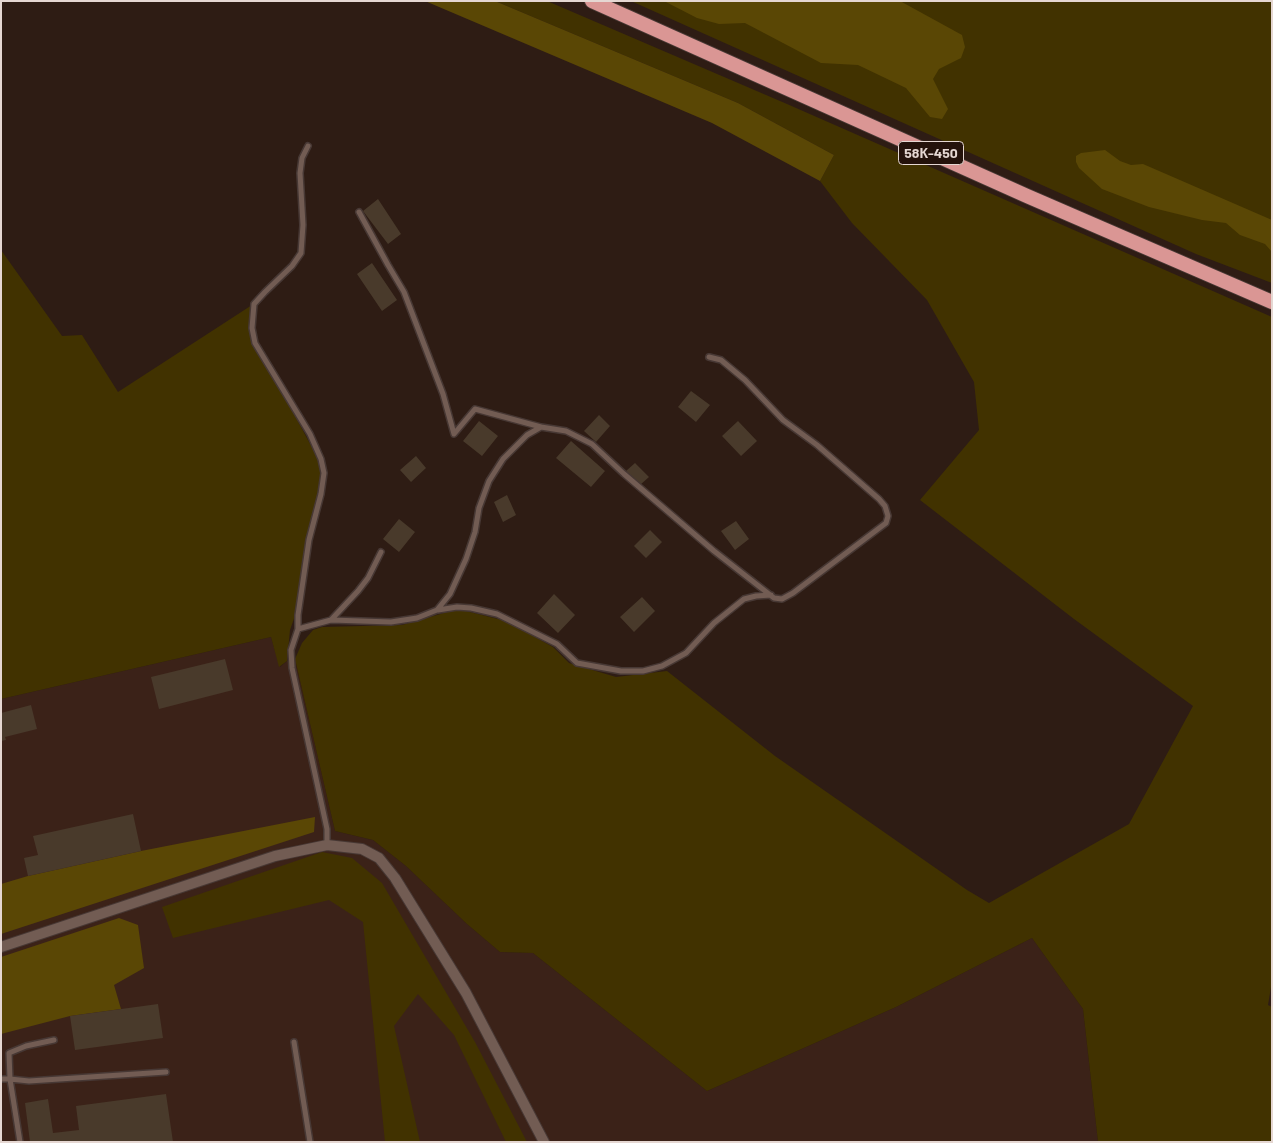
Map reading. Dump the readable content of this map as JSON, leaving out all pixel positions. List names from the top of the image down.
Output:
{
  "streets": {
    "highway": ["58К-450"]
  }
}
